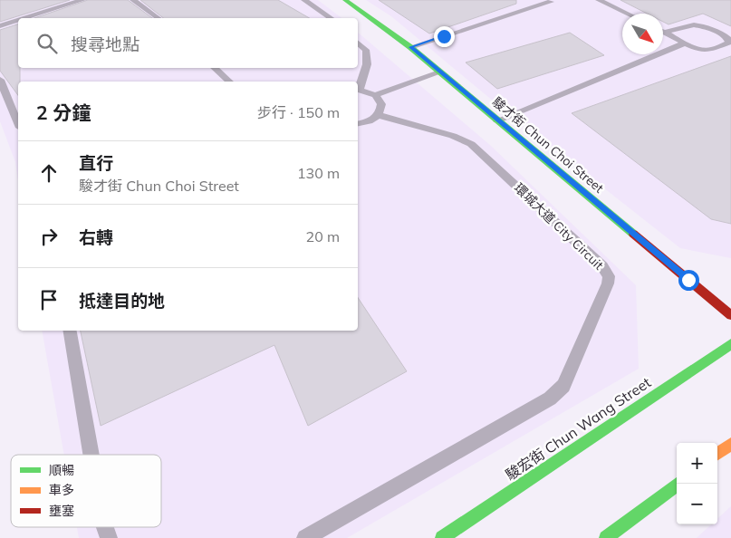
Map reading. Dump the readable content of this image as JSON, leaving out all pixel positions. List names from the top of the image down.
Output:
{
  "streets": {
    "street": ["駿才街 Chun Choi Street", "駿宏街 Chun Wang Street"],
    "lane": ["環城大道 City Circuit"]
  },
  "legend": ["順暢", "車多", "壅塞"],
  "north": "bottom right",
  "page": {
    "search": "搜尋地點",
    "heading": ["2 分鐘", "步行 · 150 m"],
    "list": [
      ["直行", "駿才街 Chun Choi Street", "130 m"],
      ["右轉", "20 m"],
      "抵達目的地"
    ],
    "map_buttons": ["+", "−"]
  }
}
